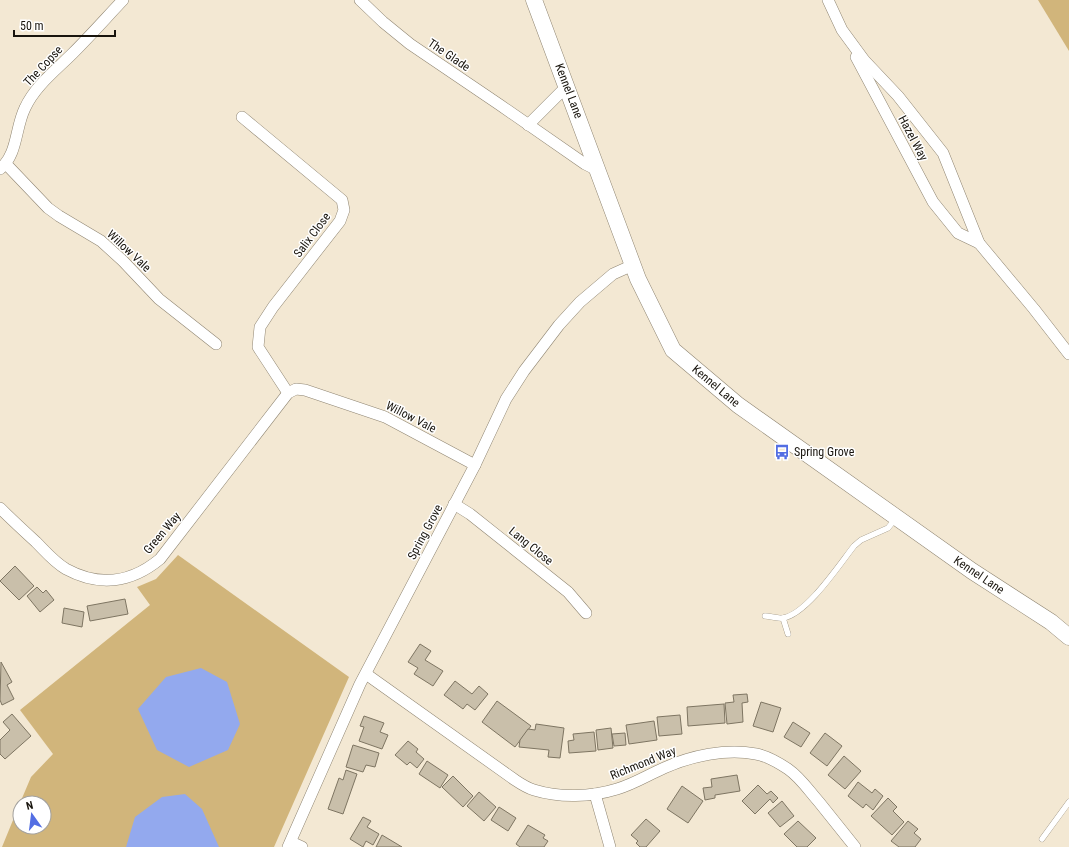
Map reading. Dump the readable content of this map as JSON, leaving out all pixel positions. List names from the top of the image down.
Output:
{
  "streets": {
    "street": [
      "The Glade",
      "The Copse",
      "Kennel Lane",
      "Hazel Way",
      "Salix Close",
      "Willow Vale",
      "Spring Grove",
      "Green Way",
      "Lang Close",
      "Richmond Way"
    ]
  },
  "crossings": [
    ["The Glade", "Kennel Lane"],
    ["The Copse", "Willow Vale"],
    ["Kennel Lane", "Spring Grove"],
    ["Salix Close", "Willow Vale"],
    ["Salix Close", "Green Way"],
    ["Willow Vale", "Spring Grove"],
    ["Willow Vale", "Green Way"],
    ["Spring Grove", "Lang Close"],
    ["Spring Grove", "Richmond Way"]
  ],
  "places": {
    "bus stop": ["Spring Grove"]
  },
  "scale_bar": "50 m",
  "north": "top"
}
